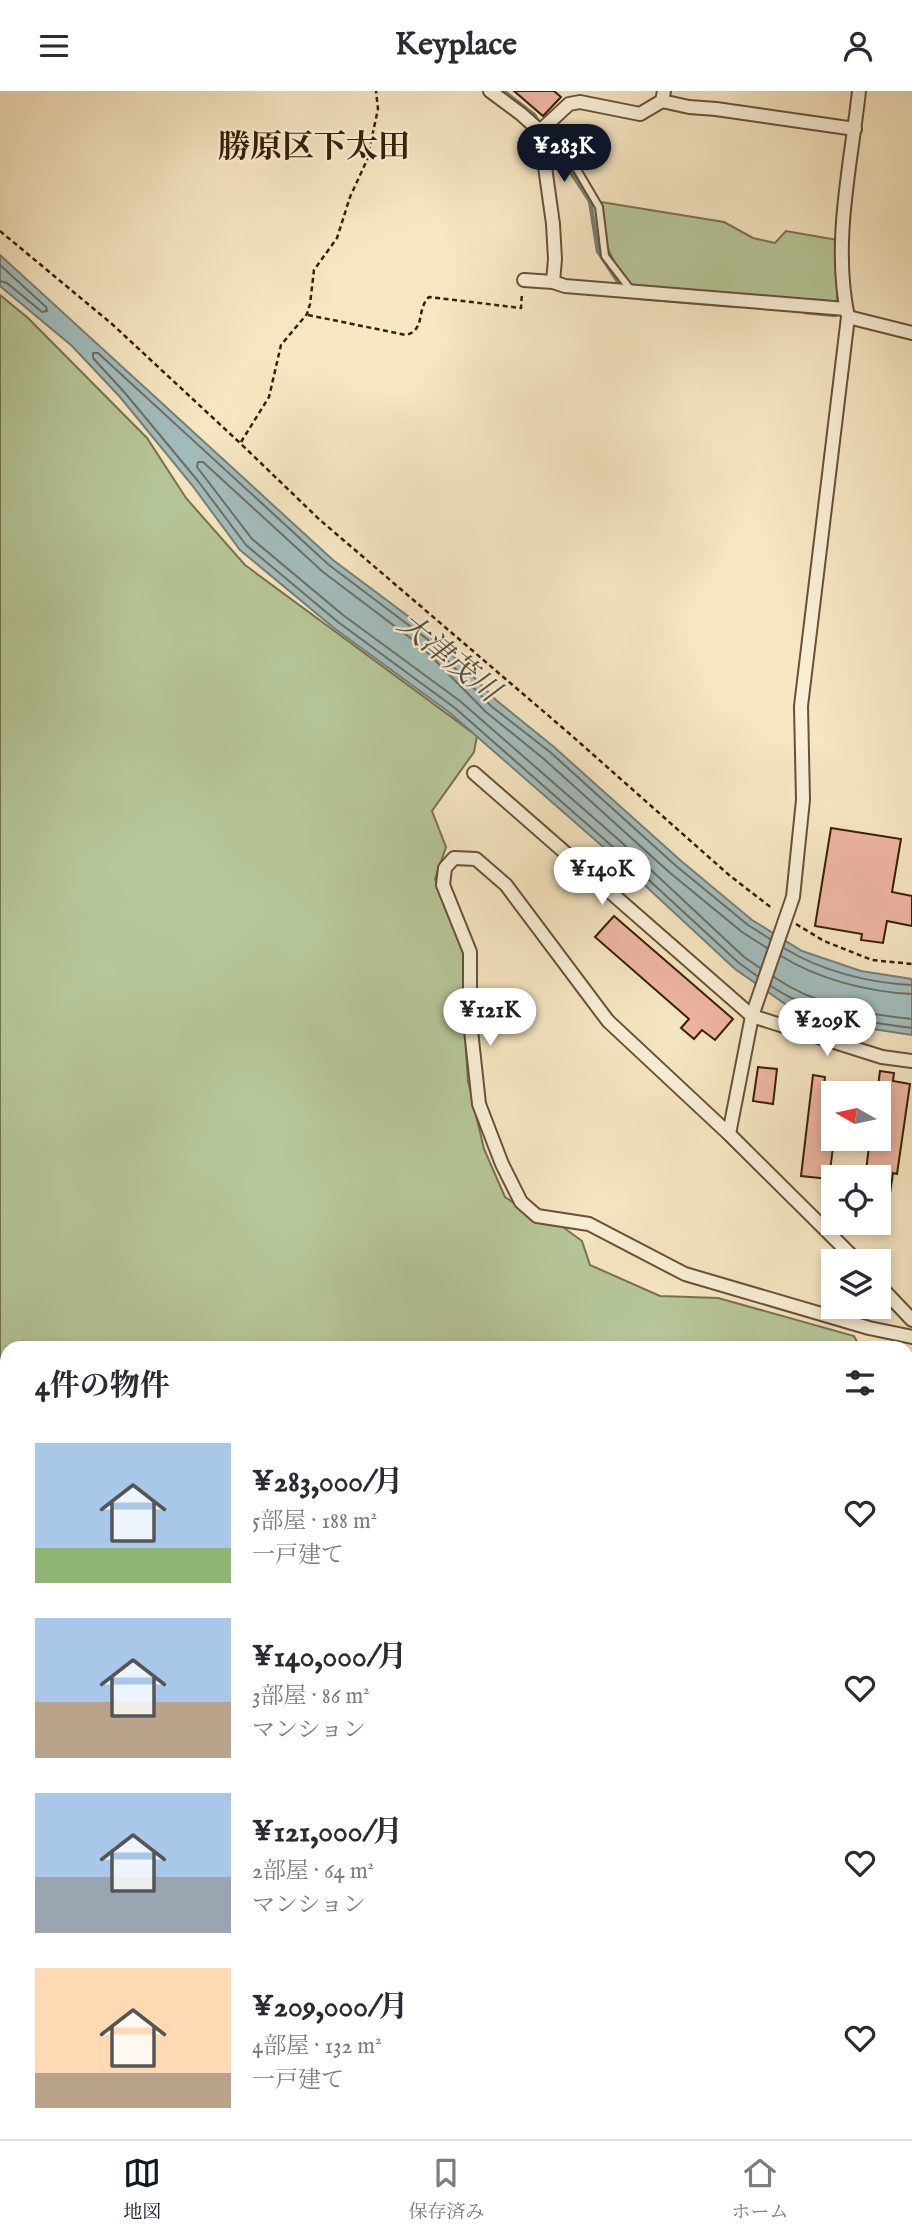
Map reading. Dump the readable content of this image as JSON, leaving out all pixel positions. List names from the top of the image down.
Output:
{
  "districts": ["勝原区下太田"],
  "water": ["大津茂川"],
  "north": "left",
  "page": {
    "header": "Keyplace",
    "price": [
      "¥283K",
      "¥140K",
      "¥121K",
      "¥209K"
    ],
    "heading": "4件の物件",
    "list": [
      {
        "name": "¥283,000/月",
        "note": "5部屋 · 188 m² · 一戸建て"
      },
      {
        "name": "¥140,000/月",
        "note": "3部屋 · 86 m² · マンション"
      },
      {
        "name": "¥121,000/月",
        "note": "2部屋 · 64 m² · マンション"
      },
      {
        "name": "¥209,000/月",
        "note": "4部屋 · 132 m² · 一戸建て"
      }
    ],
    "tabs": ["地図", "保存済み", "ホーム"]
  }
}
